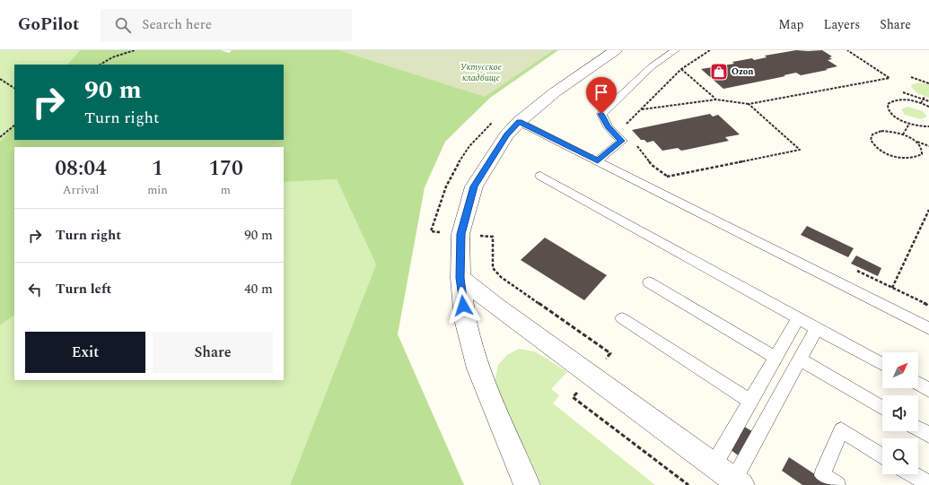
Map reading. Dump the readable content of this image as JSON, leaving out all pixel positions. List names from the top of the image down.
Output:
{
  "parks": ["Уктусское кладбище"],
  "places": {
    "shop": ["Ozon"]
  },
  "north": "top right",
  "page": {
    "header": "GoPilot",
    "search": "Search here",
    "nav": ["Map", "Layers", "Share"],
    "turn": ["90 m", "Turn right"],
    "eta": [
      "08:04",
      "Arrival",
      "1",
      "min",
      "170",
      "m"
    ],
    "list": [
      {
        "name": "Turn right",
        "value": "90 m"
      },
      {
        "name": "Turn left",
        "value": "40 m"
      }
    ],
    "buttons": ["Exit", "Share"]
  }
}
